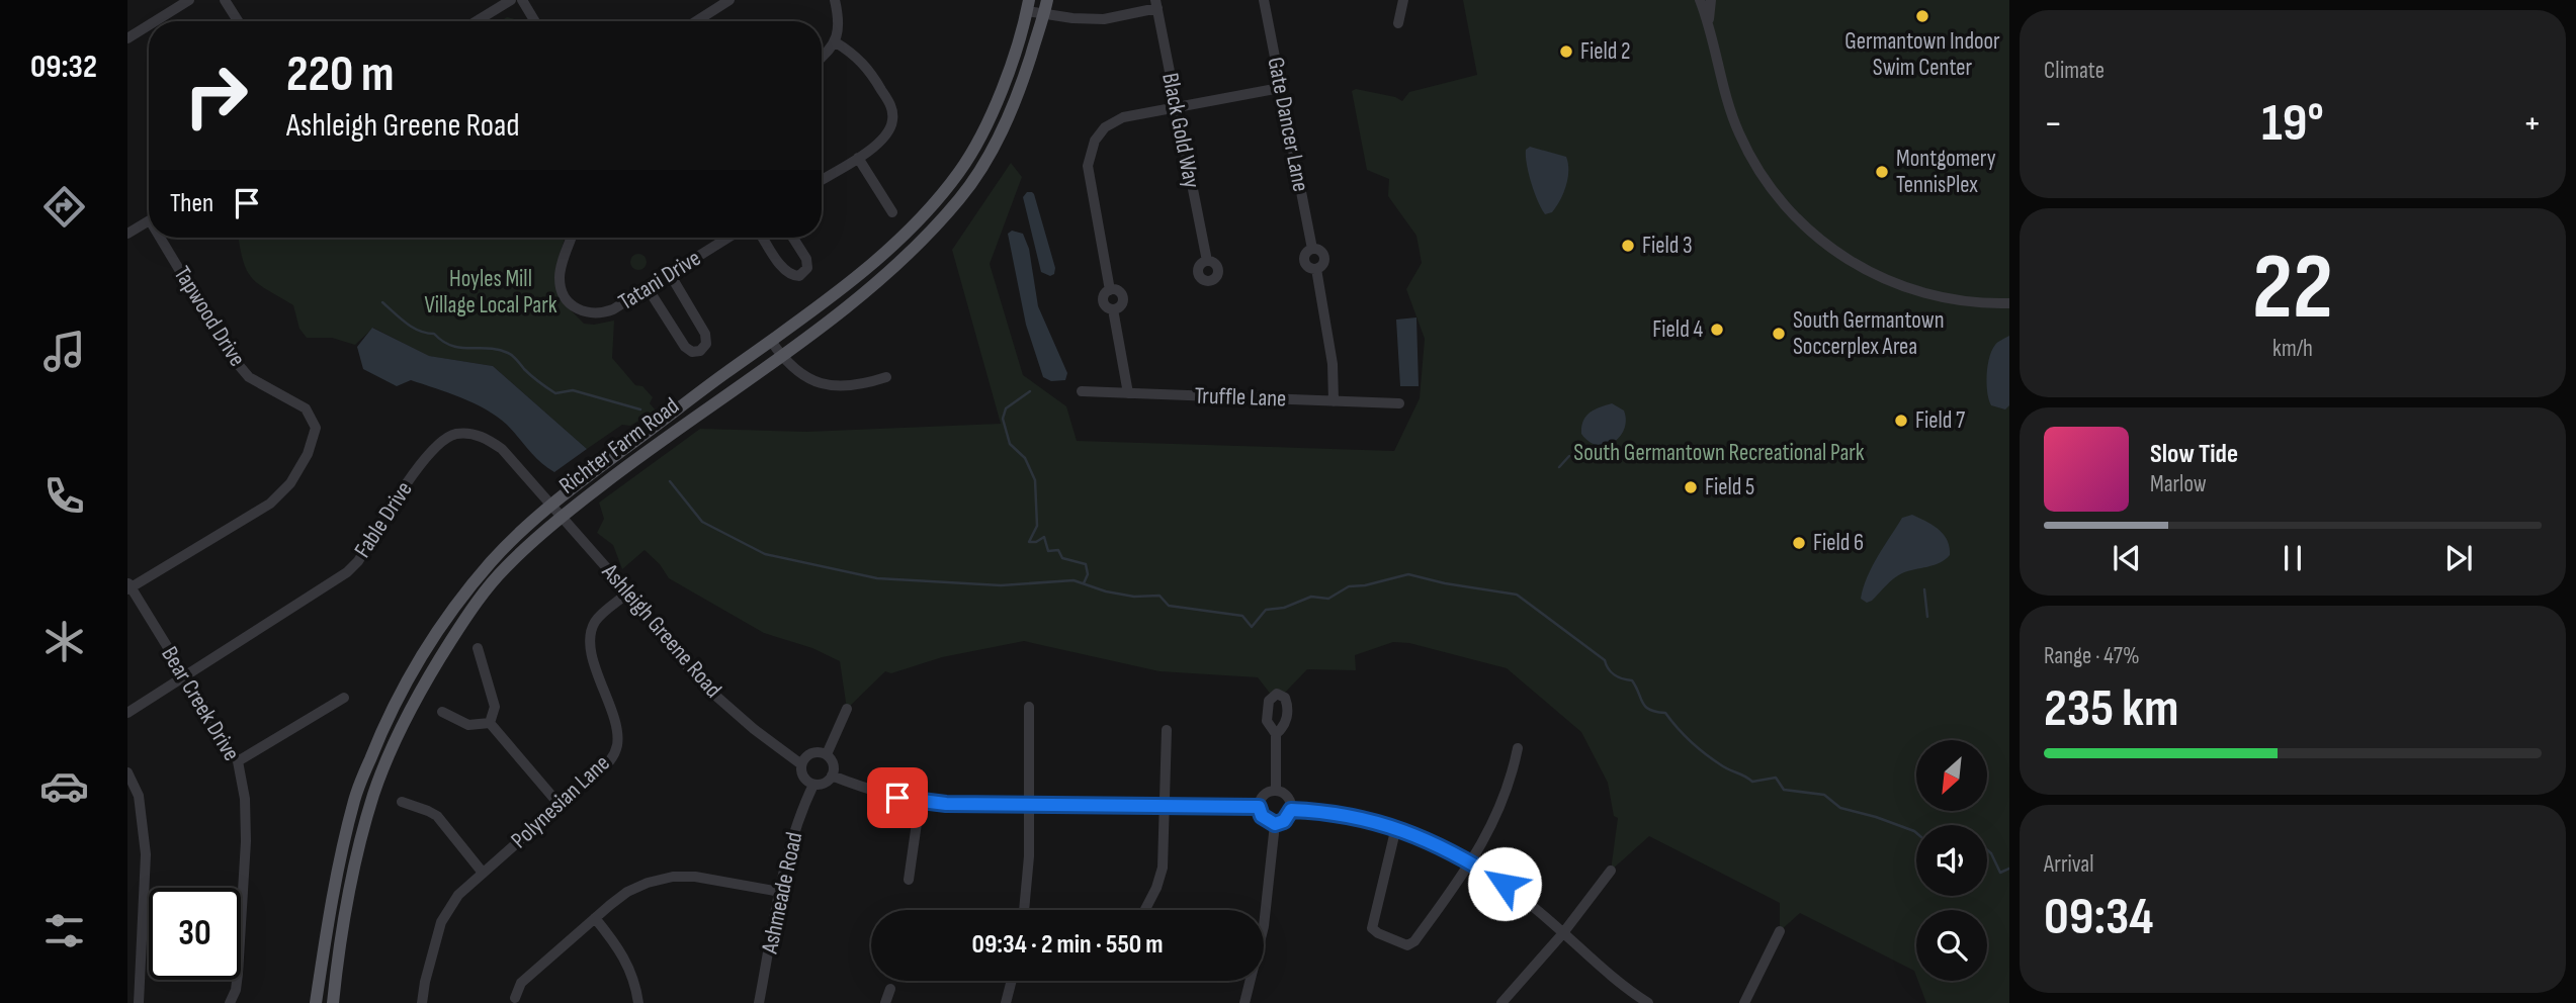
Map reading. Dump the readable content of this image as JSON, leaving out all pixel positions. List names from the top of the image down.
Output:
{
  "streets": {
    "main road": ["Richter Farm Road"],
    "street": [
      "Gate Dancer Lane",
      "Black Gold Way",
      "Tatani Drive",
      "Tapwood Drive",
      "Truffle Lane",
      "Fable Drive",
      "Ashleigh Greene Road",
      "Bear Creek Drive",
      "Polynesian Lane",
      "Ashmeade Road"
    ]
  },
  "crossings": [
    ["Gate Dancer Lane", "Truffle Lane"],
    ["Tapwood Drive", "Bear Creek Drive"],
    ["Richter Farm Road", "Fable Drive"],
    ["Richter Farm Road", "Ashleigh Greene Road"],
    ["Fable Drive", "Ashleigh Greene Road"],
    ["Fable Drive", "Bear Creek Drive"],
    ["Ashleigh Greene Road", "Polynesian Lane"],
    ["Ashleigh Greene Road", "Ashmeade Road"]
  ],
  "parks": ["Hoyles Mill Village Local Park", "South Germantown Recreational Park"],
  "places": [
    "Germantown Indoor Swim Center",
    "Field 2",
    "Montgomery TennisPlex",
    "Field 3",
    "Field 4",
    "South Germantown Soccerplex Area",
    "Field 7",
    "Field 5",
    "Field 6"
  ],
  "north": "bottom left",
  "page": {
    "tabs": "09:32",
    "tile": [
      "Climate",
      ["22", "km/h"],
      ["Range · 47%", "235 km"],
      ["Arrival", "09:34"]
    ],
    "turn": ["220 m", "Ashleigh Greene Road"],
    "heat": ["−", "19°", "+"],
    "then": "Then",
    "song": ["Slow Tide", "Marlow"],
    "limit": "30",
    "trip": "09:34 · 2 min · 550 m"
  }
}
